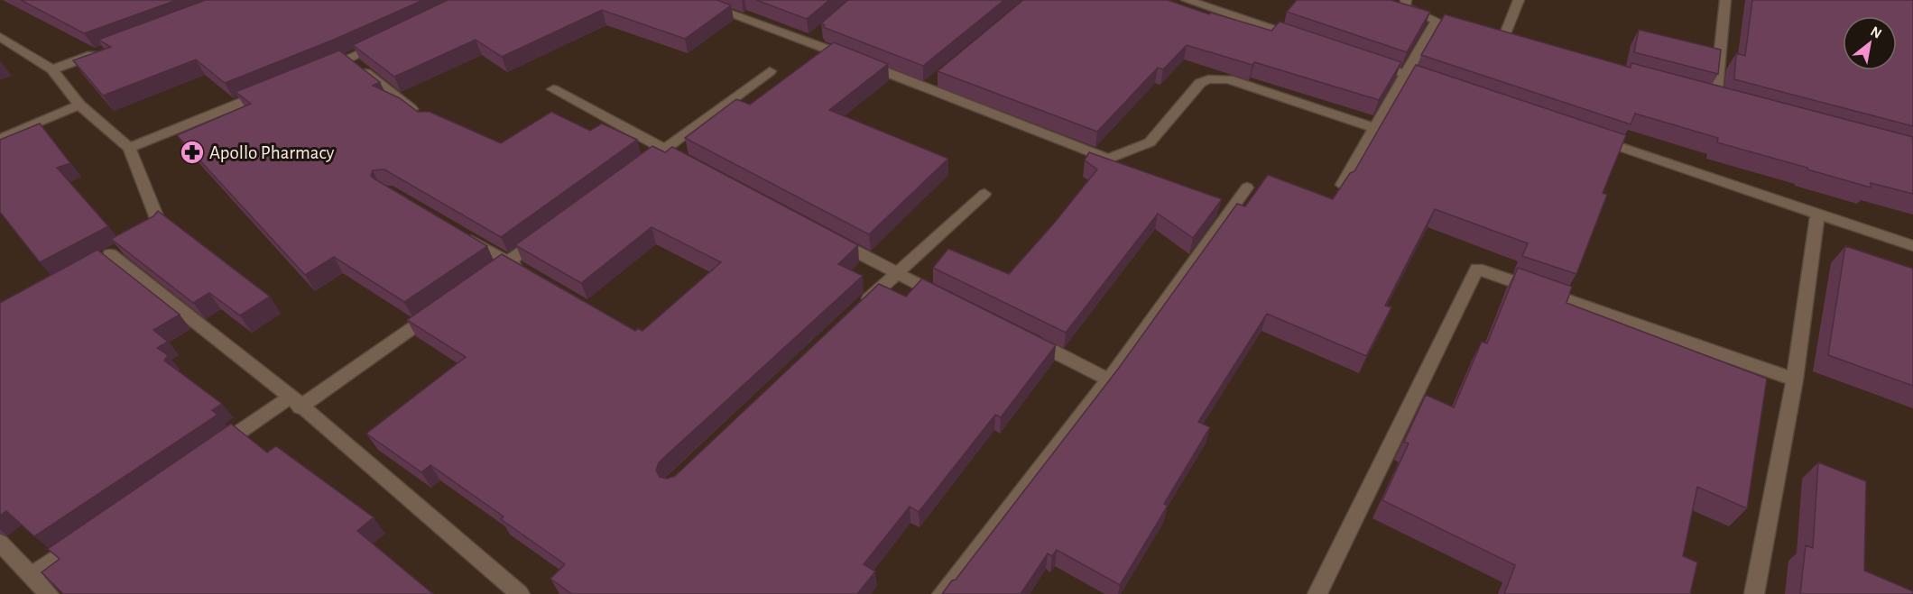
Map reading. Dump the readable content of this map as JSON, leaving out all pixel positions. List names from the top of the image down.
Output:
{
  "places": {
    "pharmacy": ["Apollo Pharmacy"]
  },
  "north": "top right"
}
